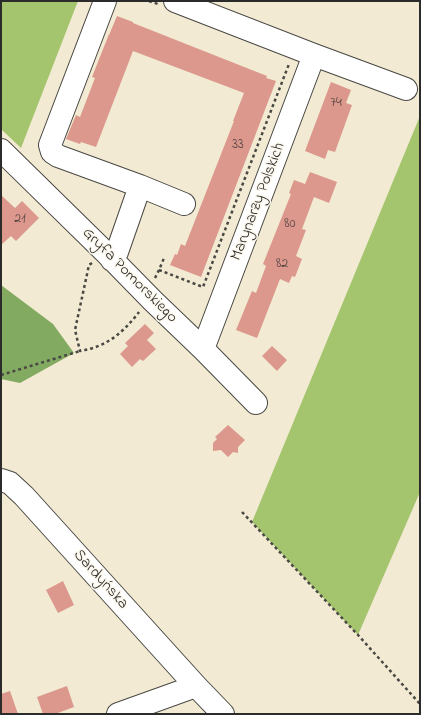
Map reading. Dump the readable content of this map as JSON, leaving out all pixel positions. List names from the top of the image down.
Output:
{
  "streets": {
    "street": ["Marynarzy Polskich", "Gryfa Pomorskiego", "Sardyńska"]
  },
  "crossings": [
    ["Marynarzy Polskich", "Gryfa Pomorskiego"]
  ],
  "house_numbers": [
    "74",
    "33",
    "21",
    "80",
    "82"
  ]
}
